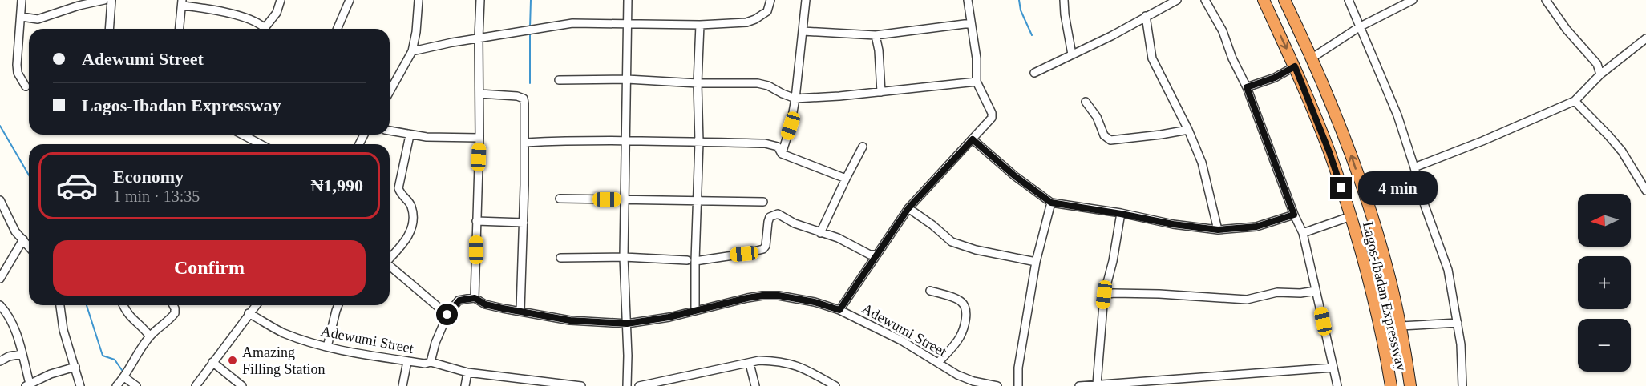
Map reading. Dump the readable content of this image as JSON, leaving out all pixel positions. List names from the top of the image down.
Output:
{
  "streets": {
    "highway": ["Lagos-Ibadan Expressway"],
    "street": ["Adewumi Street"]
  },
  "places": ["Amazing Filling Station"],
  "north": "left",
  "page": {
    "banner": ["Adewumi Street", "Lagos-Ibadan Expressway"],
    "list": [
      {
        "name": "Economy",
        "note": "1 min · 13:35",
        "value": "₦1,990"
      }
    ],
    "bubble": "4 min",
    "map_buttons": ["+", "−"],
    "buttons": "Confirm"
  }
}
